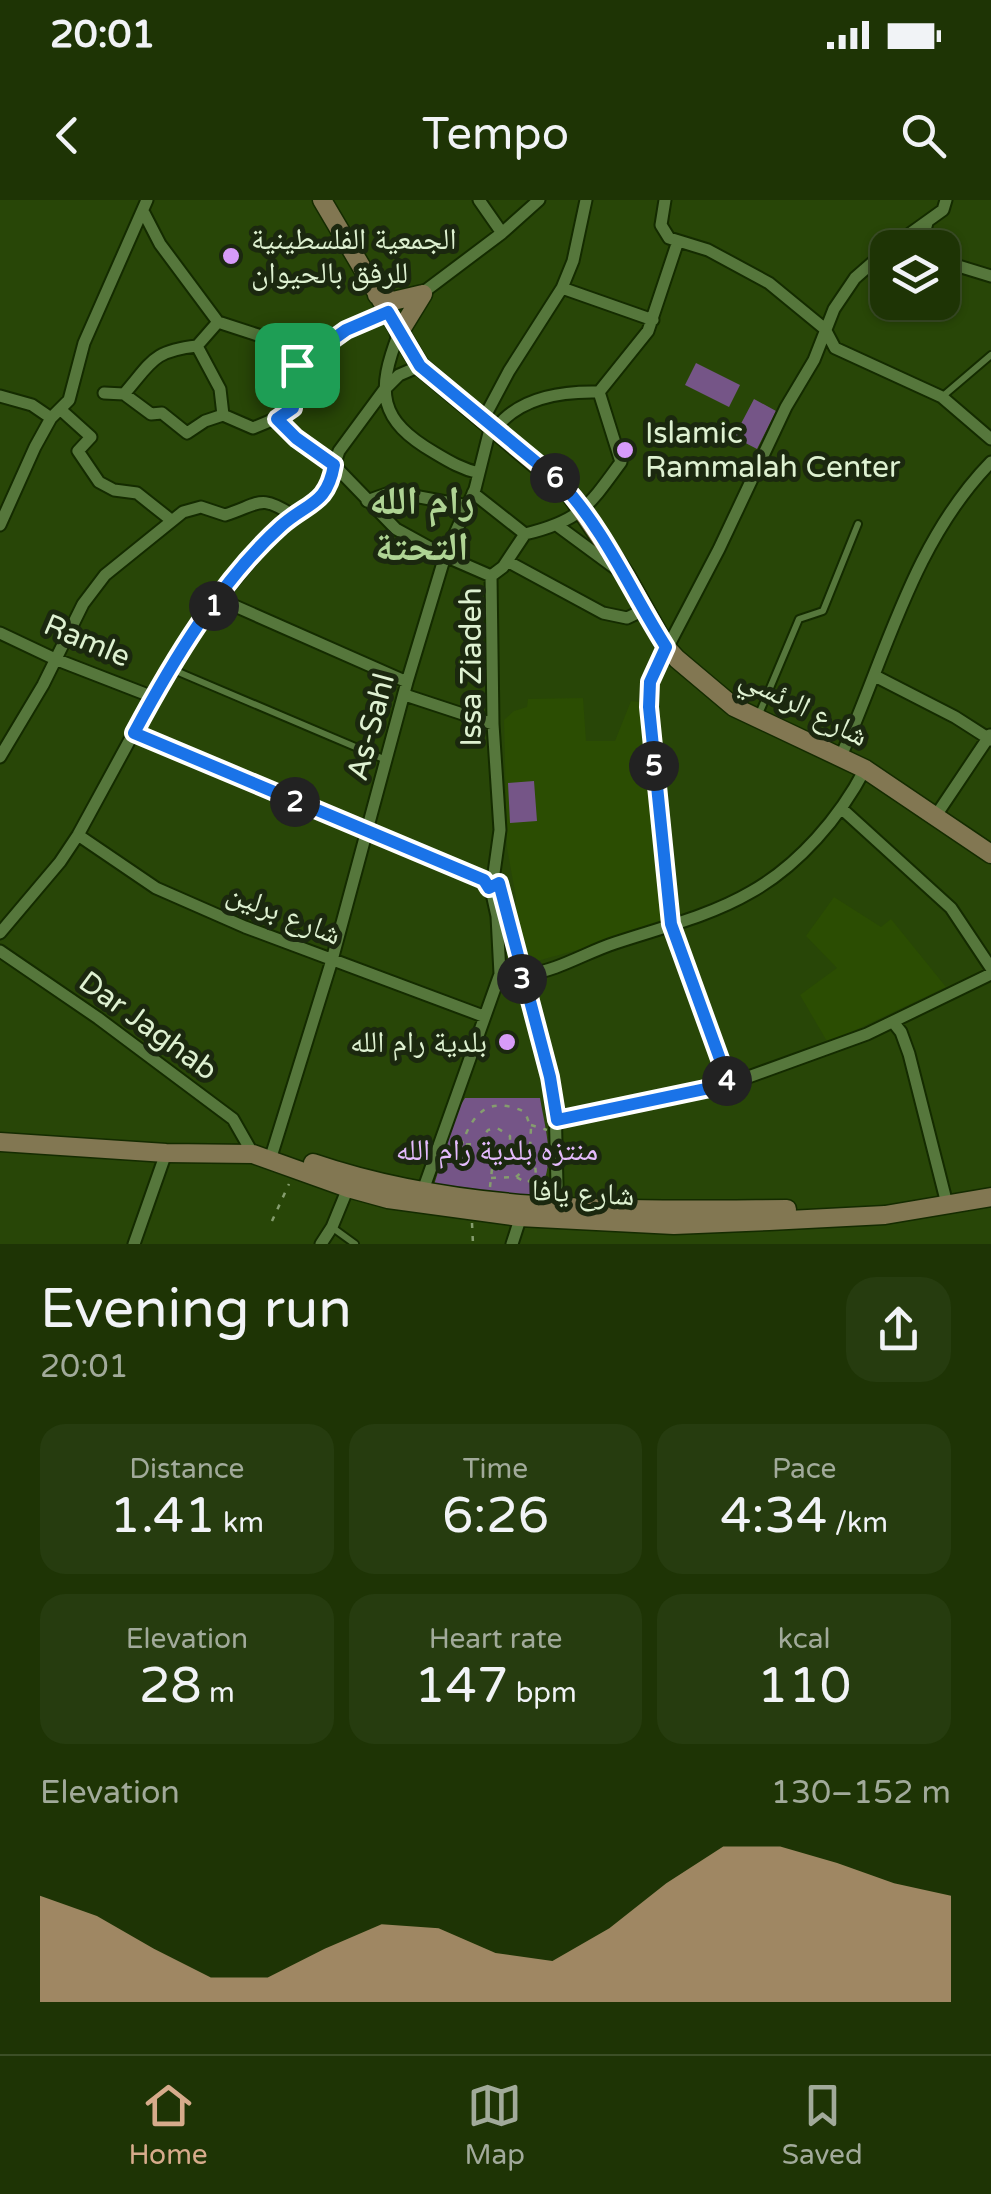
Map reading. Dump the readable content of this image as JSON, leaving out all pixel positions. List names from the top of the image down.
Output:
{
  "streets": {
    "main road": ["شارع الرئسي", "شارع يافا"],
    "street": [
      "Ramle",
      "Issa Ziadeh",
      "As-Sahl",
      "شارع برلين",
      "Dar Jaghab"
    ]
  },
  "crossings": [
    ["شارع الرئسي", "As-Sahl"],
    ["As-Sahl", "شارع برلين"],
    ["As-Sahl", "Dar Jaghab"],
    ["As-Sahl", "شارع يافا"],
    ["Dar Jaghab", "شارع يافا"]
  ],
  "districts": ["رام الله التحتة"],
  "parks": ["منتزه بلدية رام الله"],
  "places": ["الجمعية الفلسطينية للرفق بالحيوان", "Islamic Rammalah Center", "بلدية رام الله"],
  "page": {
    "status": "20:01",
    "header": "Tempo",
    "pins": [
      "6",
      "1",
      "5",
      "2",
      "3",
      "4"
    ],
    "heading": ["Evening run", "20:01"],
    "stats": [
      ["Distance", "1.41 km"],
      ["Time", "6:26"],
      ["Pace", "4:34 /km"],
      ["Elevation", "28 m"],
      ["Heart rate", "147 bpm"],
      ["kcal", "110"]
    ],
    "chart": ["Elevation", "130–152 m"],
    "tabs": ["Home", "Map", "Saved"]
  }
}
